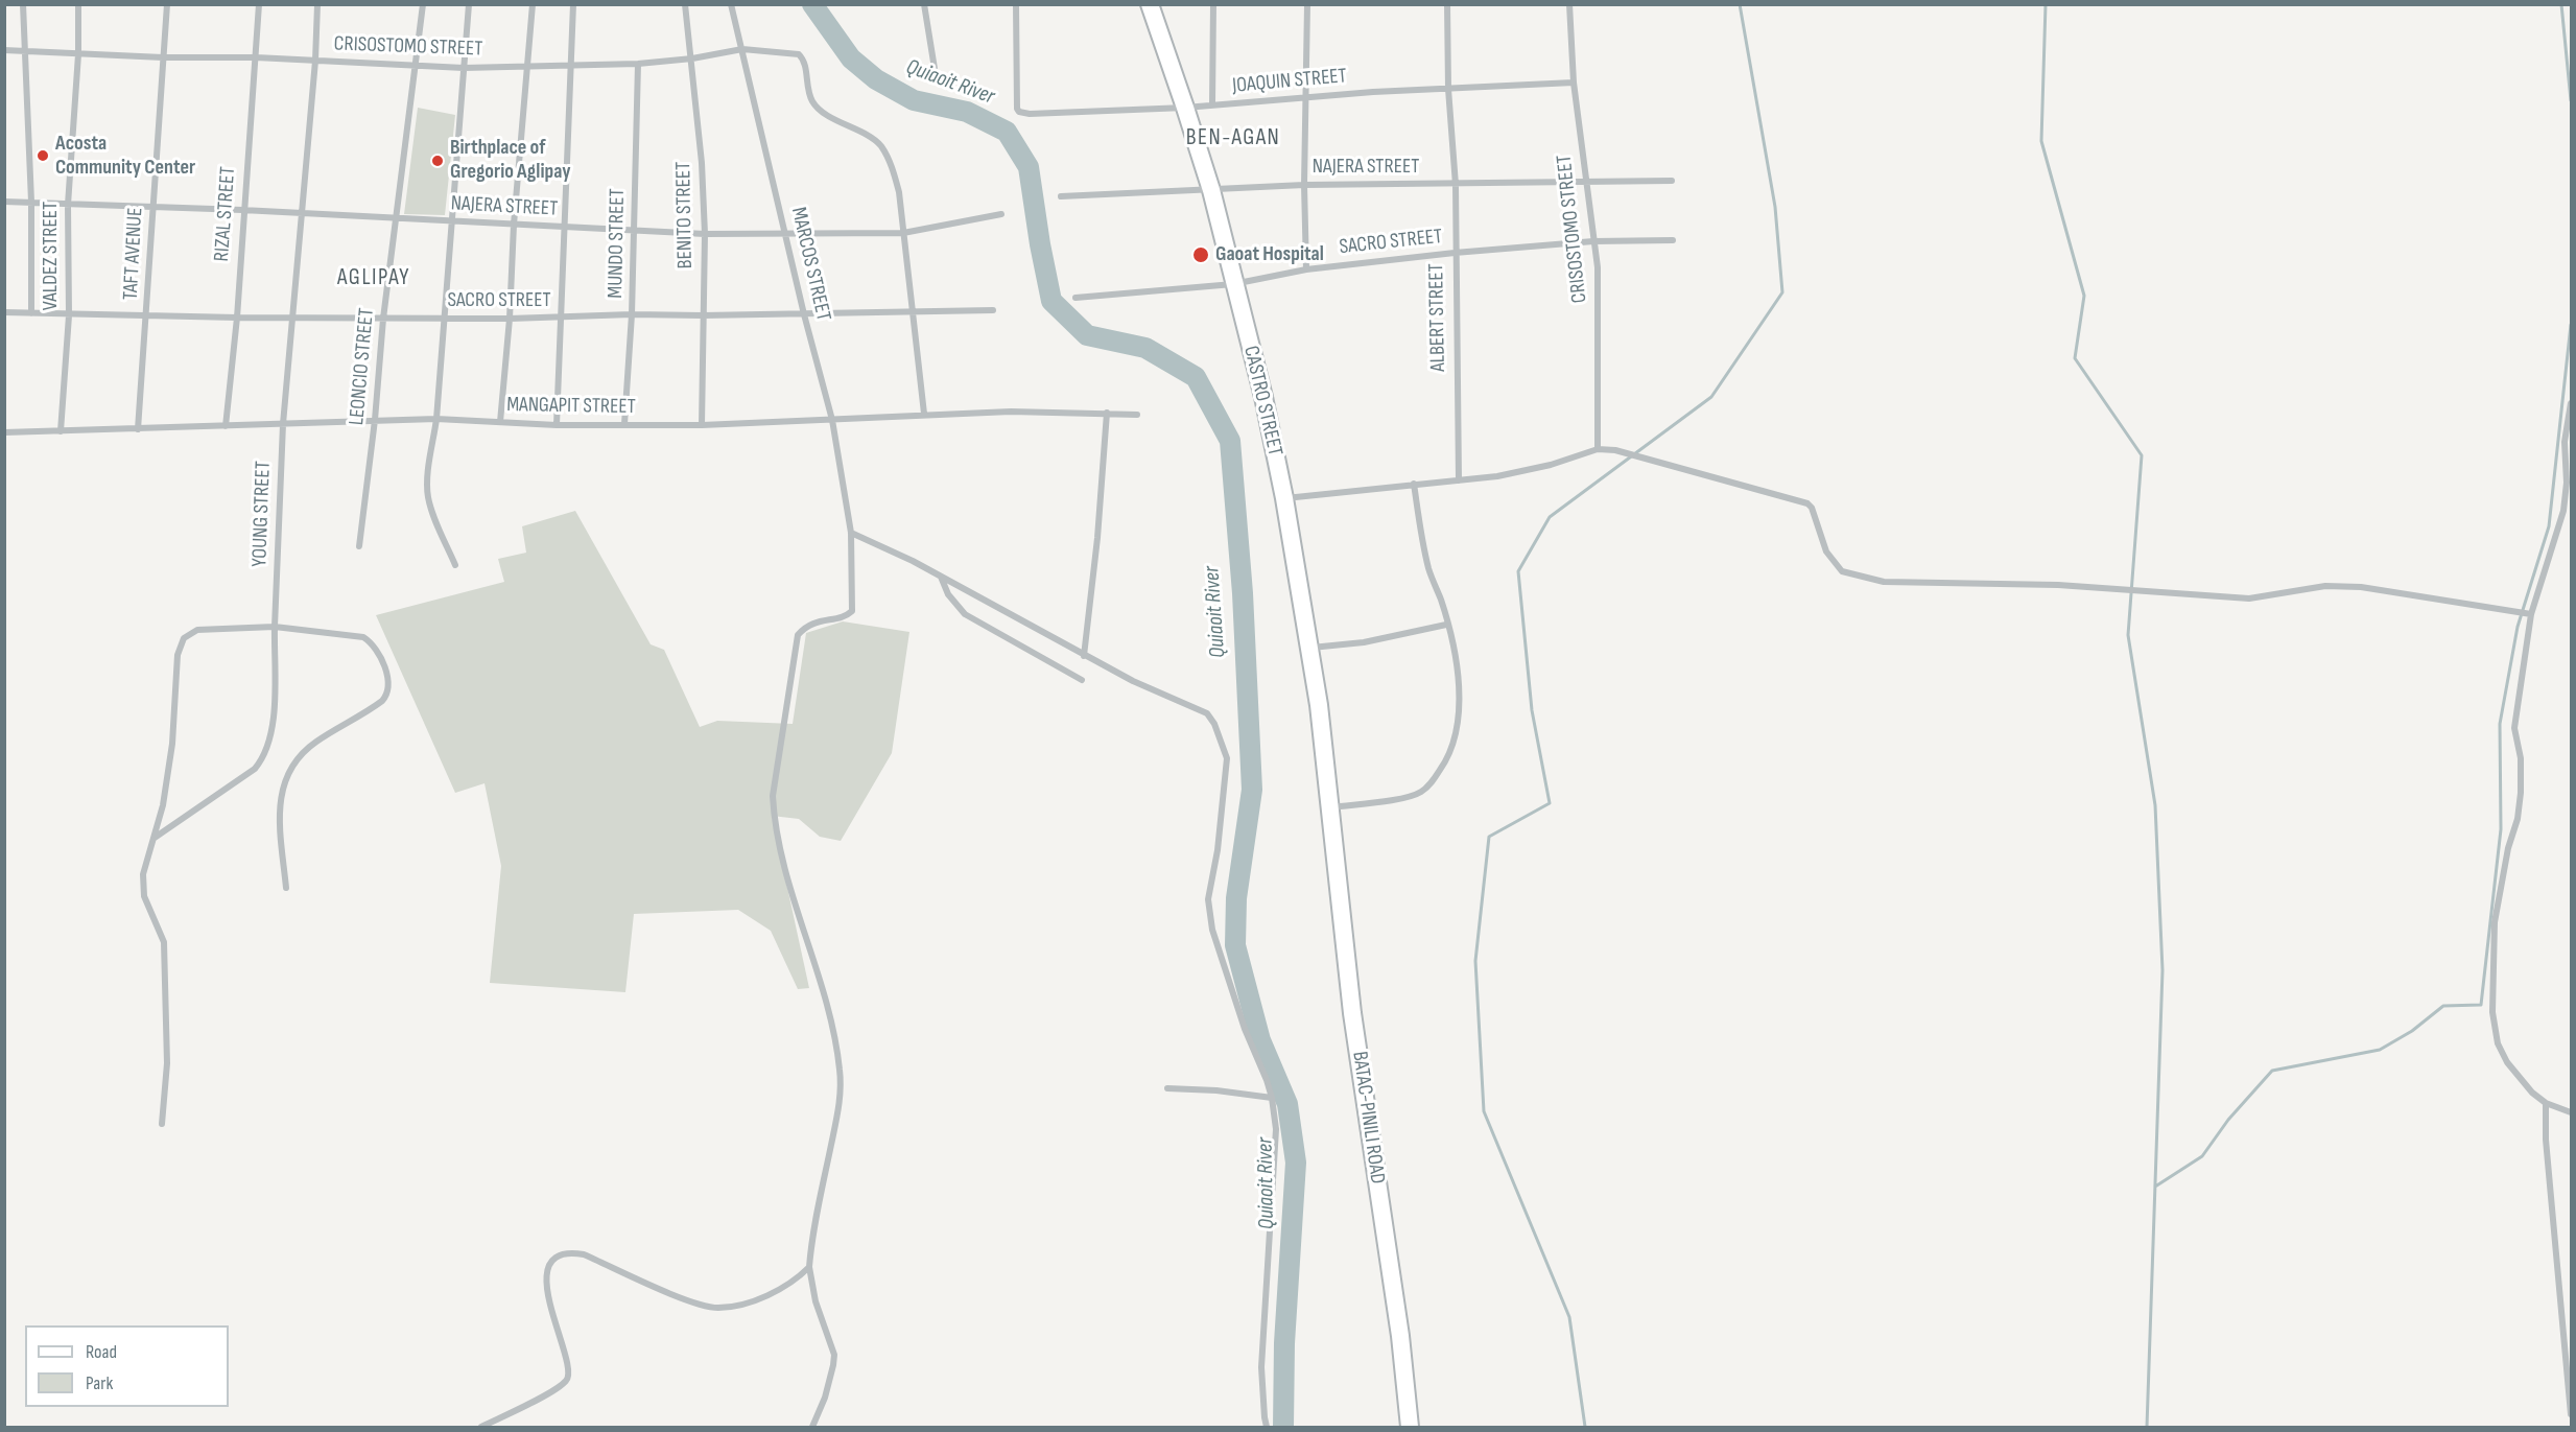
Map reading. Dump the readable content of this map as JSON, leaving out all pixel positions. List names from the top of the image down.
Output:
{
  "streets": {
    "main road": ["CASTRO STREET", "BATAC-PINILI ROAD"],
    "street": [
      "CRISOSTOMO STREET",
      "JOAQUIN STREET",
      "NAJERA STREET",
      "RIZAL STREET",
      "BENITO STREET",
      "SACRO STREET",
      "MUNDO STREET",
      "TAFT AVENUE",
      "VALDEZ STREET",
      "MARCOS STREET",
      "ALBERT STREET",
      "LEONCIO STREET",
      "MANGAPIT STREET",
      "YOUNG STREET"
    ]
  },
  "crossings": [
    ["CRISOSTOMO STREET", "JOAQUIN STREET"],
    ["CRISOSTOMO STREET", "NAJERA STREET"],
    ["CRISOSTOMO STREET", "RIZAL STREET"],
    ["CRISOSTOMO STREET", "BENITO STREET"],
    ["CRISOSTOMO STREET", "SACRO STREET"],
    ["CRISOSTOMO STREET", "MUNDO STREET"],
    ["CRISOSTOMO STREET", "TAFT AVENUE"],
    ["CRISOSTOMO STREET", "VALDEZ STREET"],
    ["CRISOSTOMO STREET", "MARCOS STREET"],
    ["CRISOSTOMO STREET", "LEONCIO STREET"],
    ["CRISOSTOMO STREET", "YOUNG STREET"],
    ["JOAQUIN STREET", "ALBERT STREET"],
    ["JOAQUIN STREET", "CASTRO STREET"],
    ["NAJERA STREET", "RIZAL STREET"],
    ["NAJERA STREET", "BENITO STREET"],
    ["NAJERA STREET", "MUNDO STREET"],
    ["NAJERA STREET", "TAFT AVENUE"],
    ["NAJERA STREET", "VALDEZ STREET"],
    ["NAJERA STREET", "MARCOS STREET"],
    ["NAJERA STREET", "ALBERT STREET"],
    ["NAJERA STREET", "LEONCIO STREET"],
    ["NAJERA STREET", "CASTRO STREET"],
    ["NAJERA STREET", "YOUNG STREET"],
    ["RIZAL STREET", "SACRO STREET"],
    ["RIZAL STREET", "MANGAPIT STREET"],
    ["BENITO STREET", "SACRO STREET"],
    ["BENITO STREET", "MANGAPIT STREET"],
    ["SACRO STREET", "MUNDO STREET"],
    ["SACRO STREET", "TAFT AVENUE"],
    ["SACRO STREET", "VALDEZ STREET"],
    ["SACRO STREET", "MARCOS STREET"],
    ["SACRO STREET", "ALBERT STREET"],
    ["SACRO STREET", "LEONCIO STREET"],
    ["SACRO STREET", "CASTRO STREET"],
    ["SACRO STREET", "YOUNG STREET"],
    ["MUNDO STREET", "MANGAPIT STREET"],
    ["TAFT AVENUE", "MANGAPIT STREET"],
    ["VALDEZ STREET", "MANGAPIT STREET"],
    ["MARCOS STREET", "MANGAPIT STREET"],
    ["LEONCIO STREET", "MANGAPIT STREET"],
    ["CASTRO STREET", "BATAC-PINILI ROAD"],
    ["MANGAPIT STREET", "YOUNG STREET"]
  ],
  "districts": ["BEN-AGAN", "AGLIPAY"],
  "water": ["Quiaoit River"],
  "places": ["Acosta Community Center", "Birthplace of Gregorio Aglipay", "Gaoat Hospital"],
  "legend": ["Road", "Park"]
}
